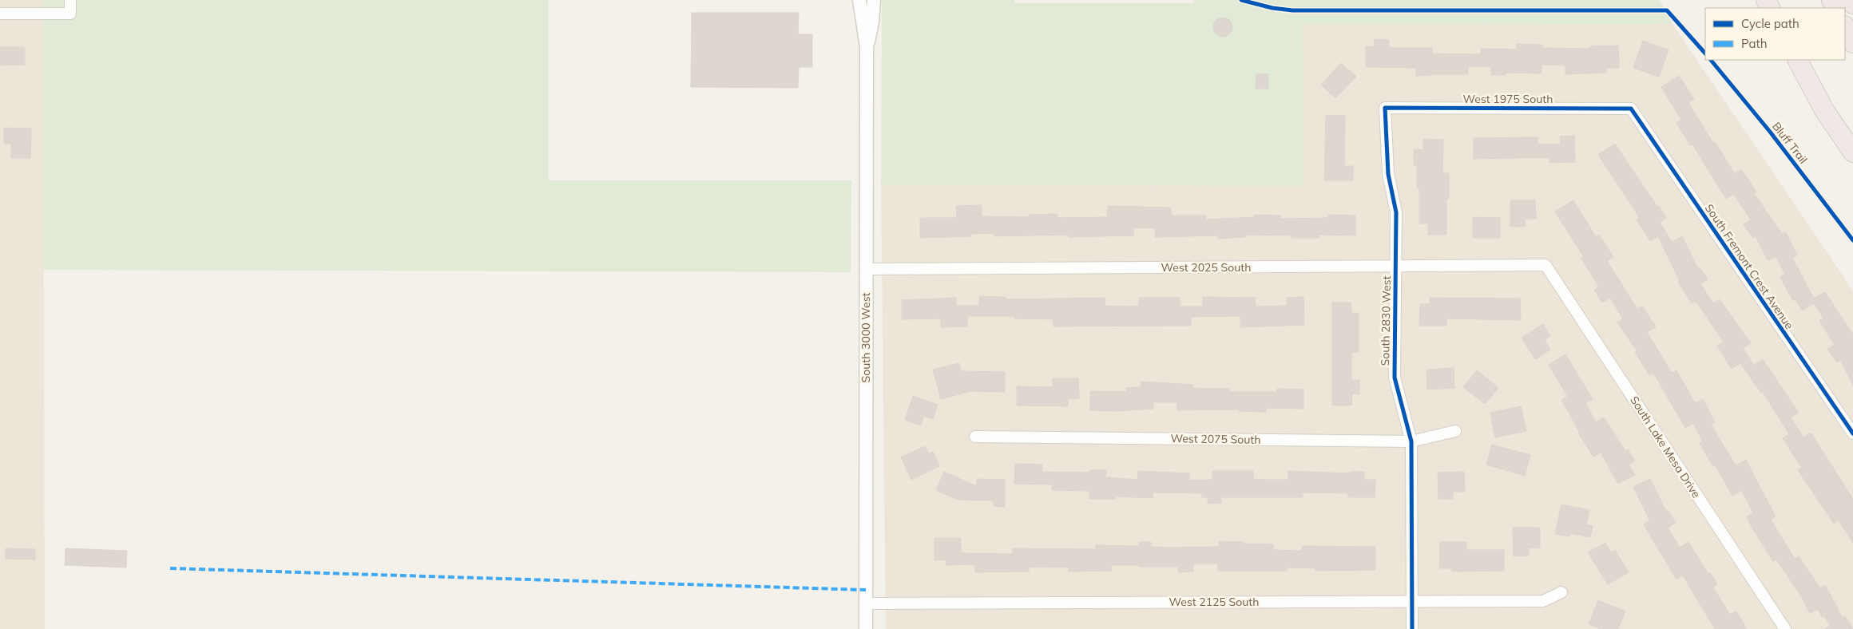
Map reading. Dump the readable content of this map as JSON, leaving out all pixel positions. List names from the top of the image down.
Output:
{
  "streets": {
    "street": [
      "West 1975 South",
      "South Fremont Crest Avenue",
      "West 2025 South",
      "South 2830 West",
      "South 3000 West",
      "West 2075 South",
      "South Lake Mesa Drive",
      "West 2125 South"
    ],
    "cycle path": ["Bluff Trail"]
  },
  "crossings": [
    ["West 1975 South", "South Fremont Crest Avenue"],
    ["West 1975 South", "South 2830 West"],
    ["West 2025 South", "South 2830 West"],
    ["West 2025 South", "South 3000 West"],
    ["West 2025 South", "South Lake Mesa Drive"],
    ["South 2830 West", "West 2075 South"],
    ["South 2830 West", "West 2125 South"],
    ["South 3000 West", "West 2125 South"]
  ],
  "legend": ["Cycle path", "Path"]
}
